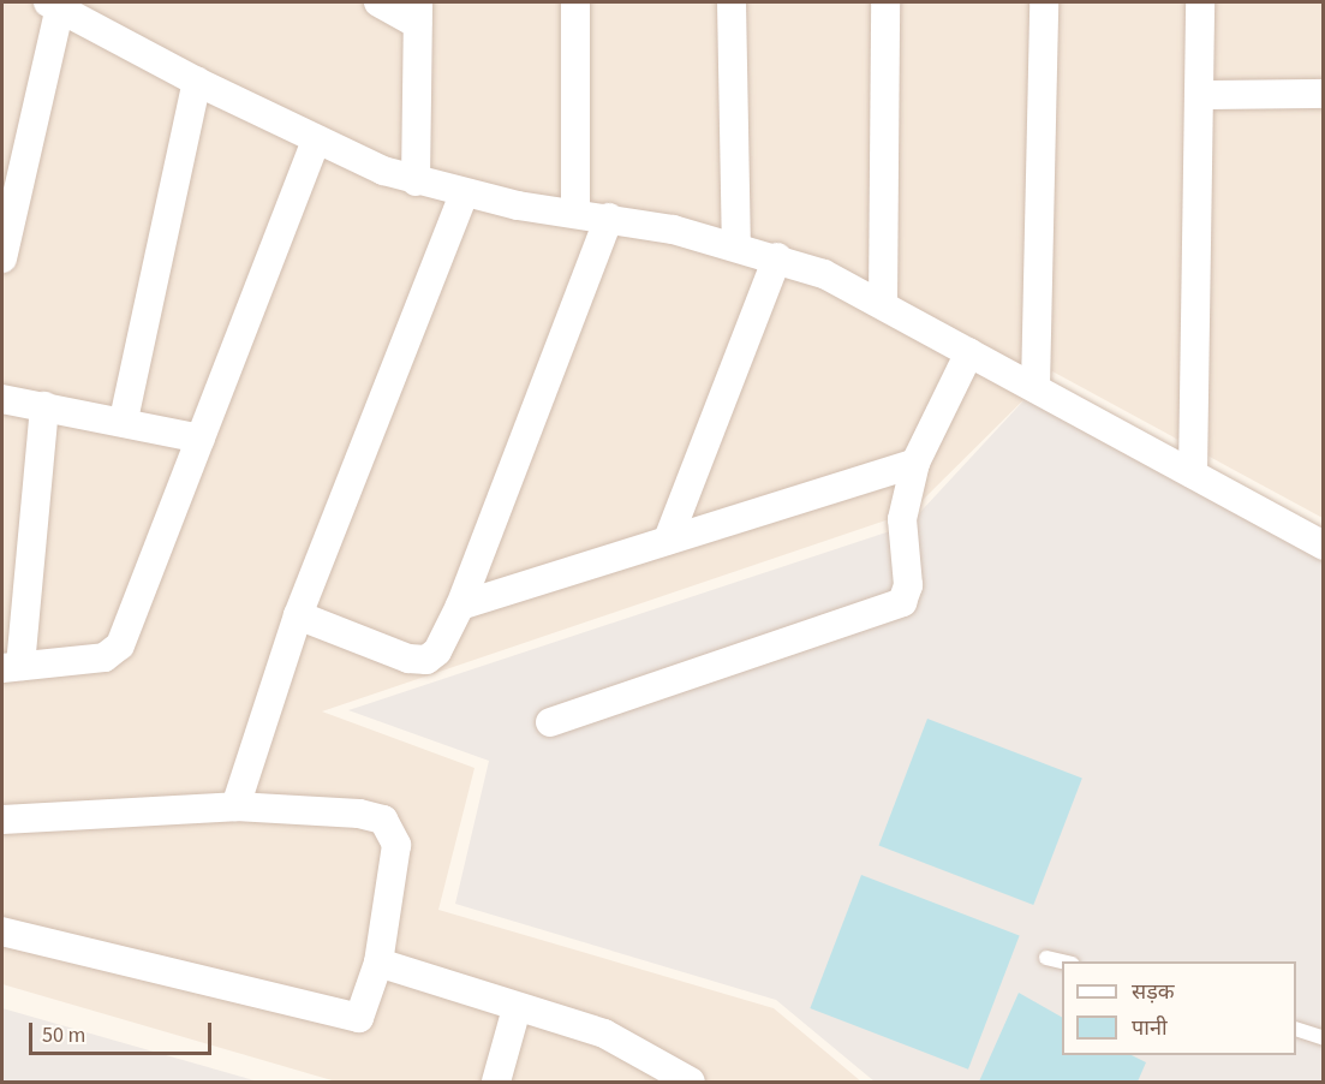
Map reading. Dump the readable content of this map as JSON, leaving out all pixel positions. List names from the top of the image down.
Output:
{
  "legend": ["सड़क", "पानी"],
  "scale_bar": "50 m"
}
